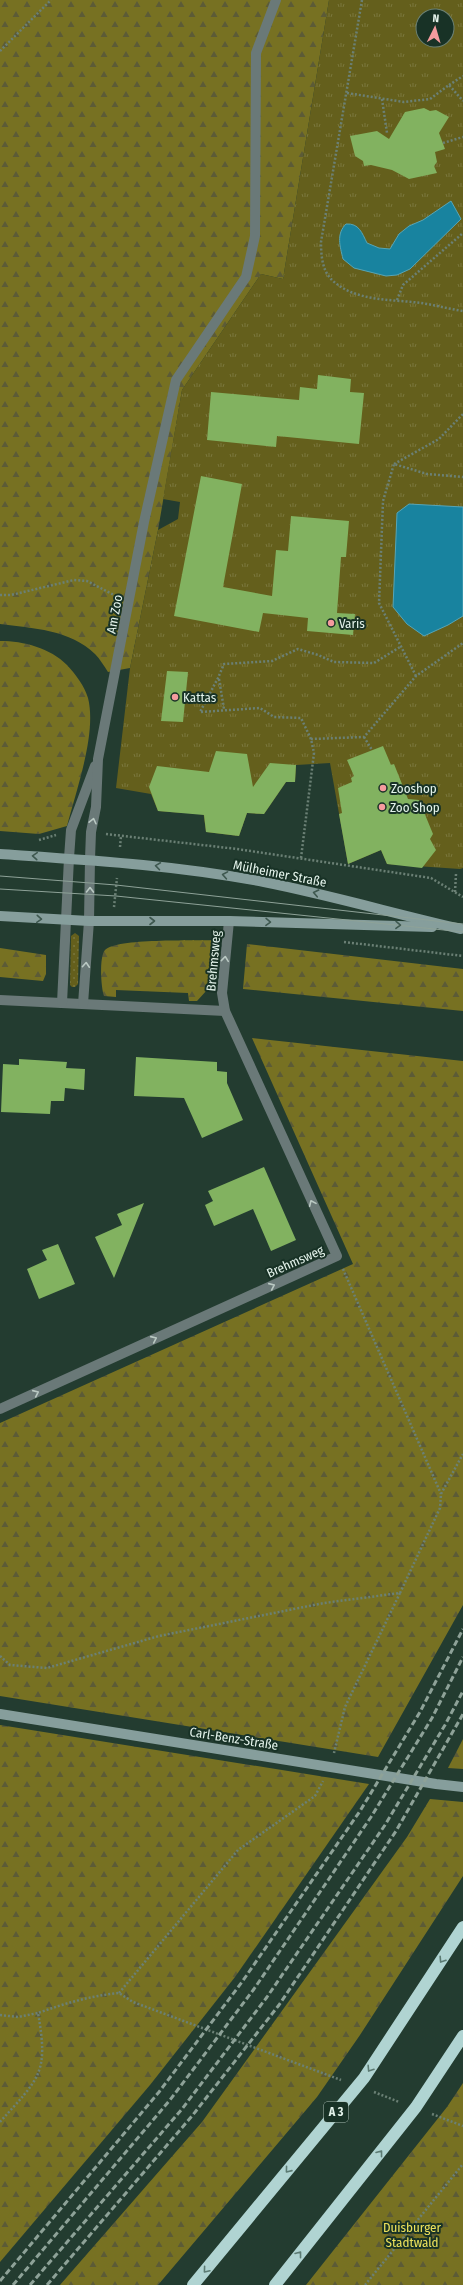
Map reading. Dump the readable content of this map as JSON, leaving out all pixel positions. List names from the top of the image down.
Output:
{
  "streets": {
    "highway": ["A 3"],
    "main road": ["Mülheimer Straße", "Carl-Benz-Straße"],
    "street": ["Am Zoo", "Brehmsweg"]
  },
  "crossings": [
    ["Am Zoo", "Mülheimer Straße"],
    ["Mülheimer Straße", "Brehmsweg"]
  ],
  "parks": ["Duisburger Stadtwald"],
  "places": [
    "Varis",
    "Kattas",
    "Zooshop",
    "Zoo Shop"
  ],
  "north": "top"
}
